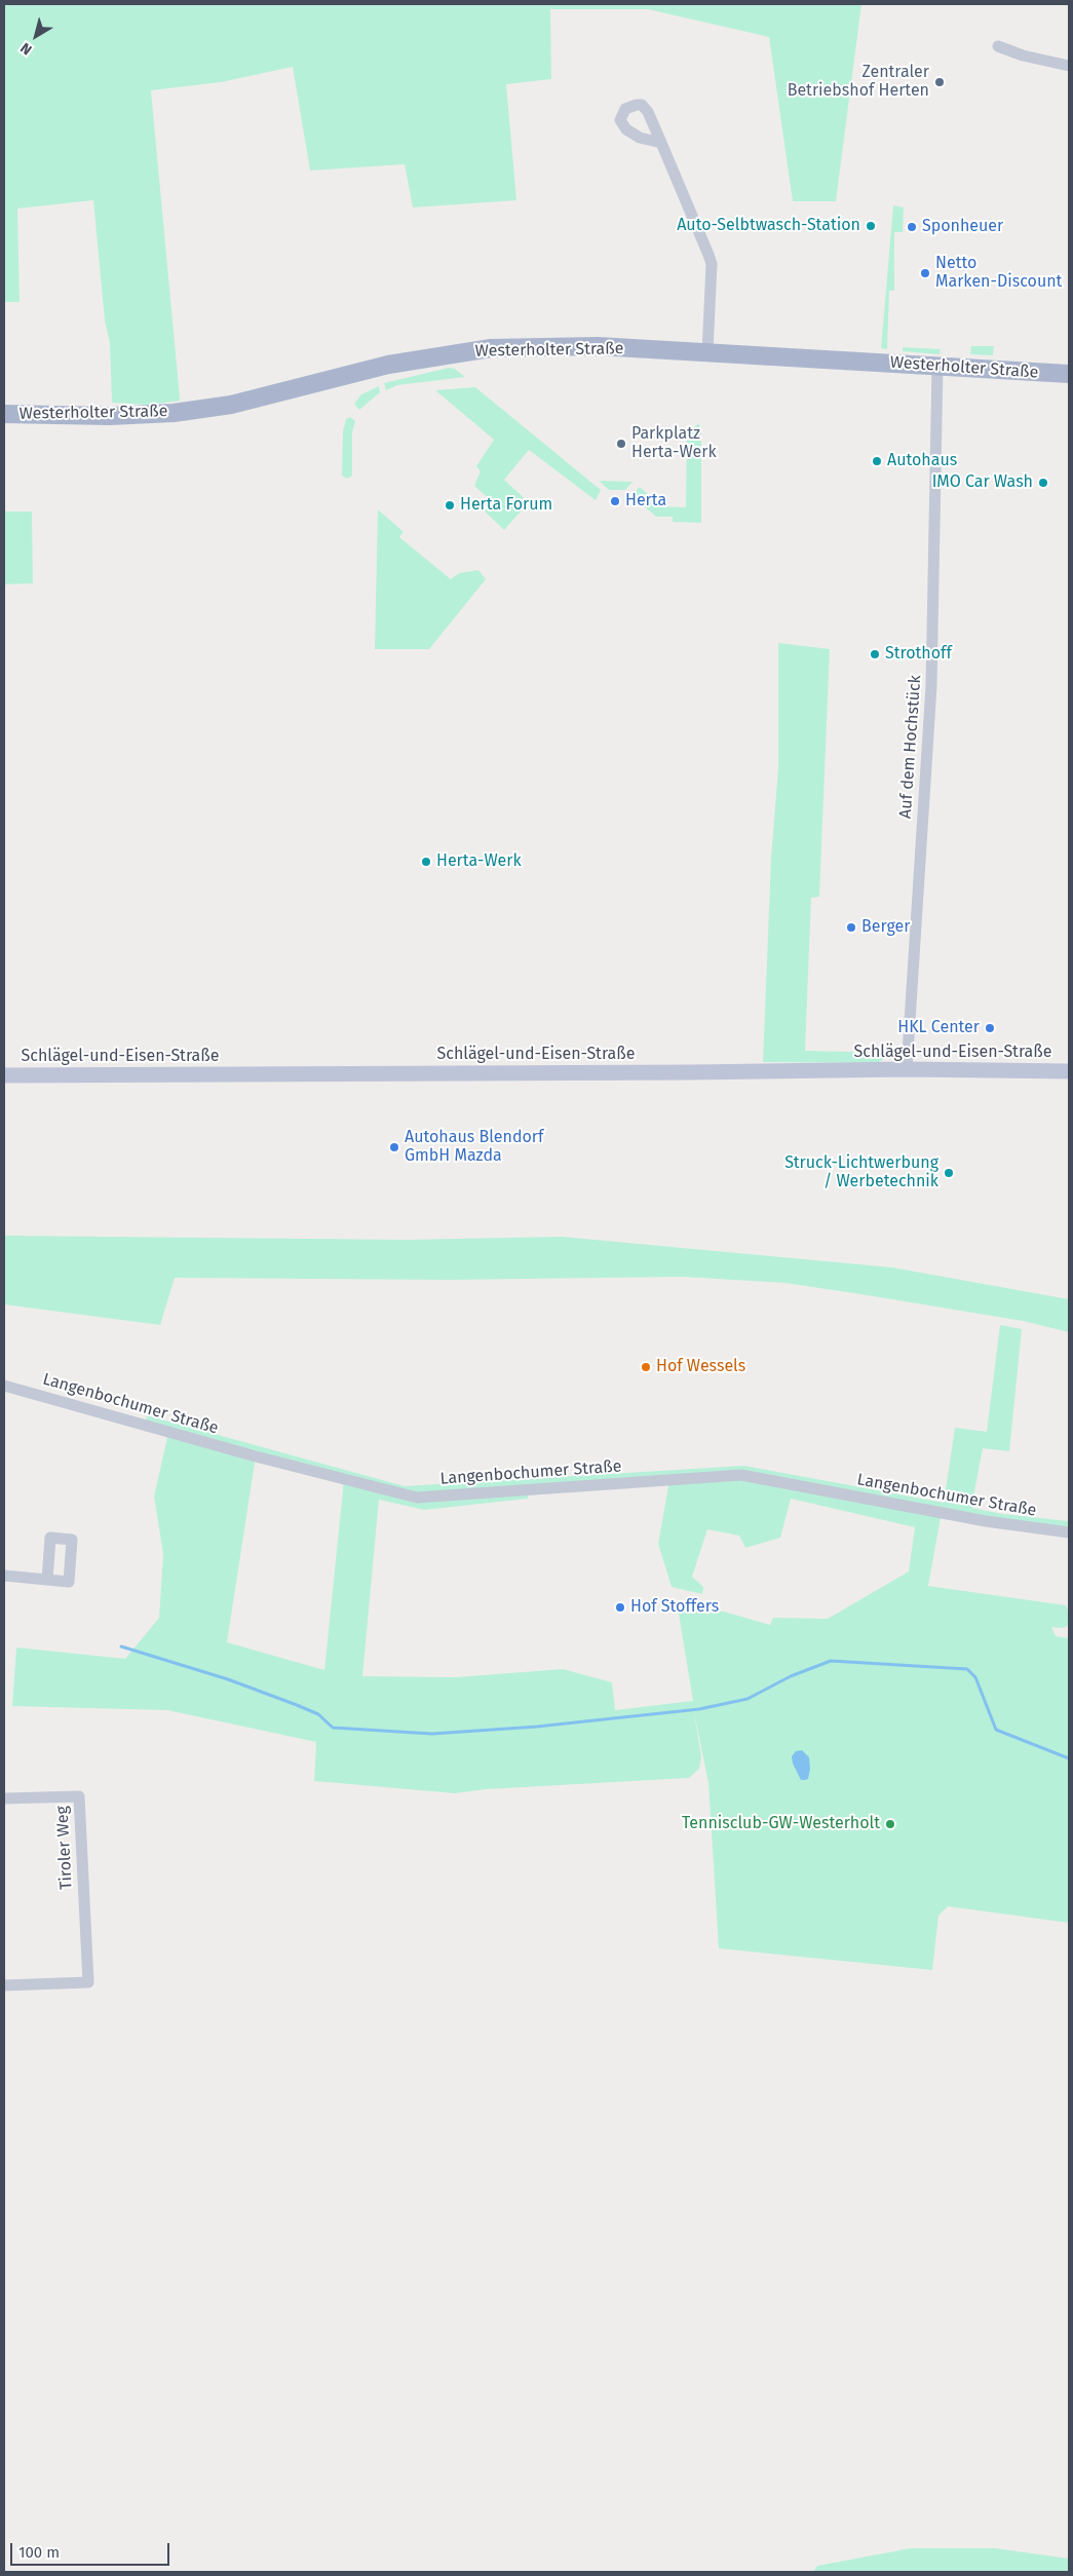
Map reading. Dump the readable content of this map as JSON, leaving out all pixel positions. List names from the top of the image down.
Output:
{
  "streets": {
    "main road": ["Westerholter Straße"],
    "street": [
      "Auf dem Hochstück",
      "Schlägel-und-Eisen-Straße",
      "Langenbochumer Straße",
      "Tiroler Weg"
    ]
  },
  "crossings": [
    ["Westerholter Straße", "Auf dem Hochstück"],
    ["Auf dem Hochstück", "Schlägel-und-Eisen-Straße"]
  ],
  "places": [
    "Zentraler Betriebshof Herten",
    "Auto-Selbtwasch-Station",
    "Sponheuer",
    "Netto Marken-Discount",
    "Parkplatz Herta-Werk",
    "Autohaus",
    "IMO Car Wash",
    "Herta",
    "Herta Forum",
    "Strothoff",
    "Herta-Werk",
    "Berger",
    "HKL Center",
    "Autohaus Blendorf GmbH Mazda",
    "Struck-Lichtwerbung / Werbetechnik",
    "Hof Wessels",
    "Hof Stoffers",
    "Tennisclub-GW-Westerholt"
  ],
  "scale_bar": "100 m",
  "north": "bottom left"
}
